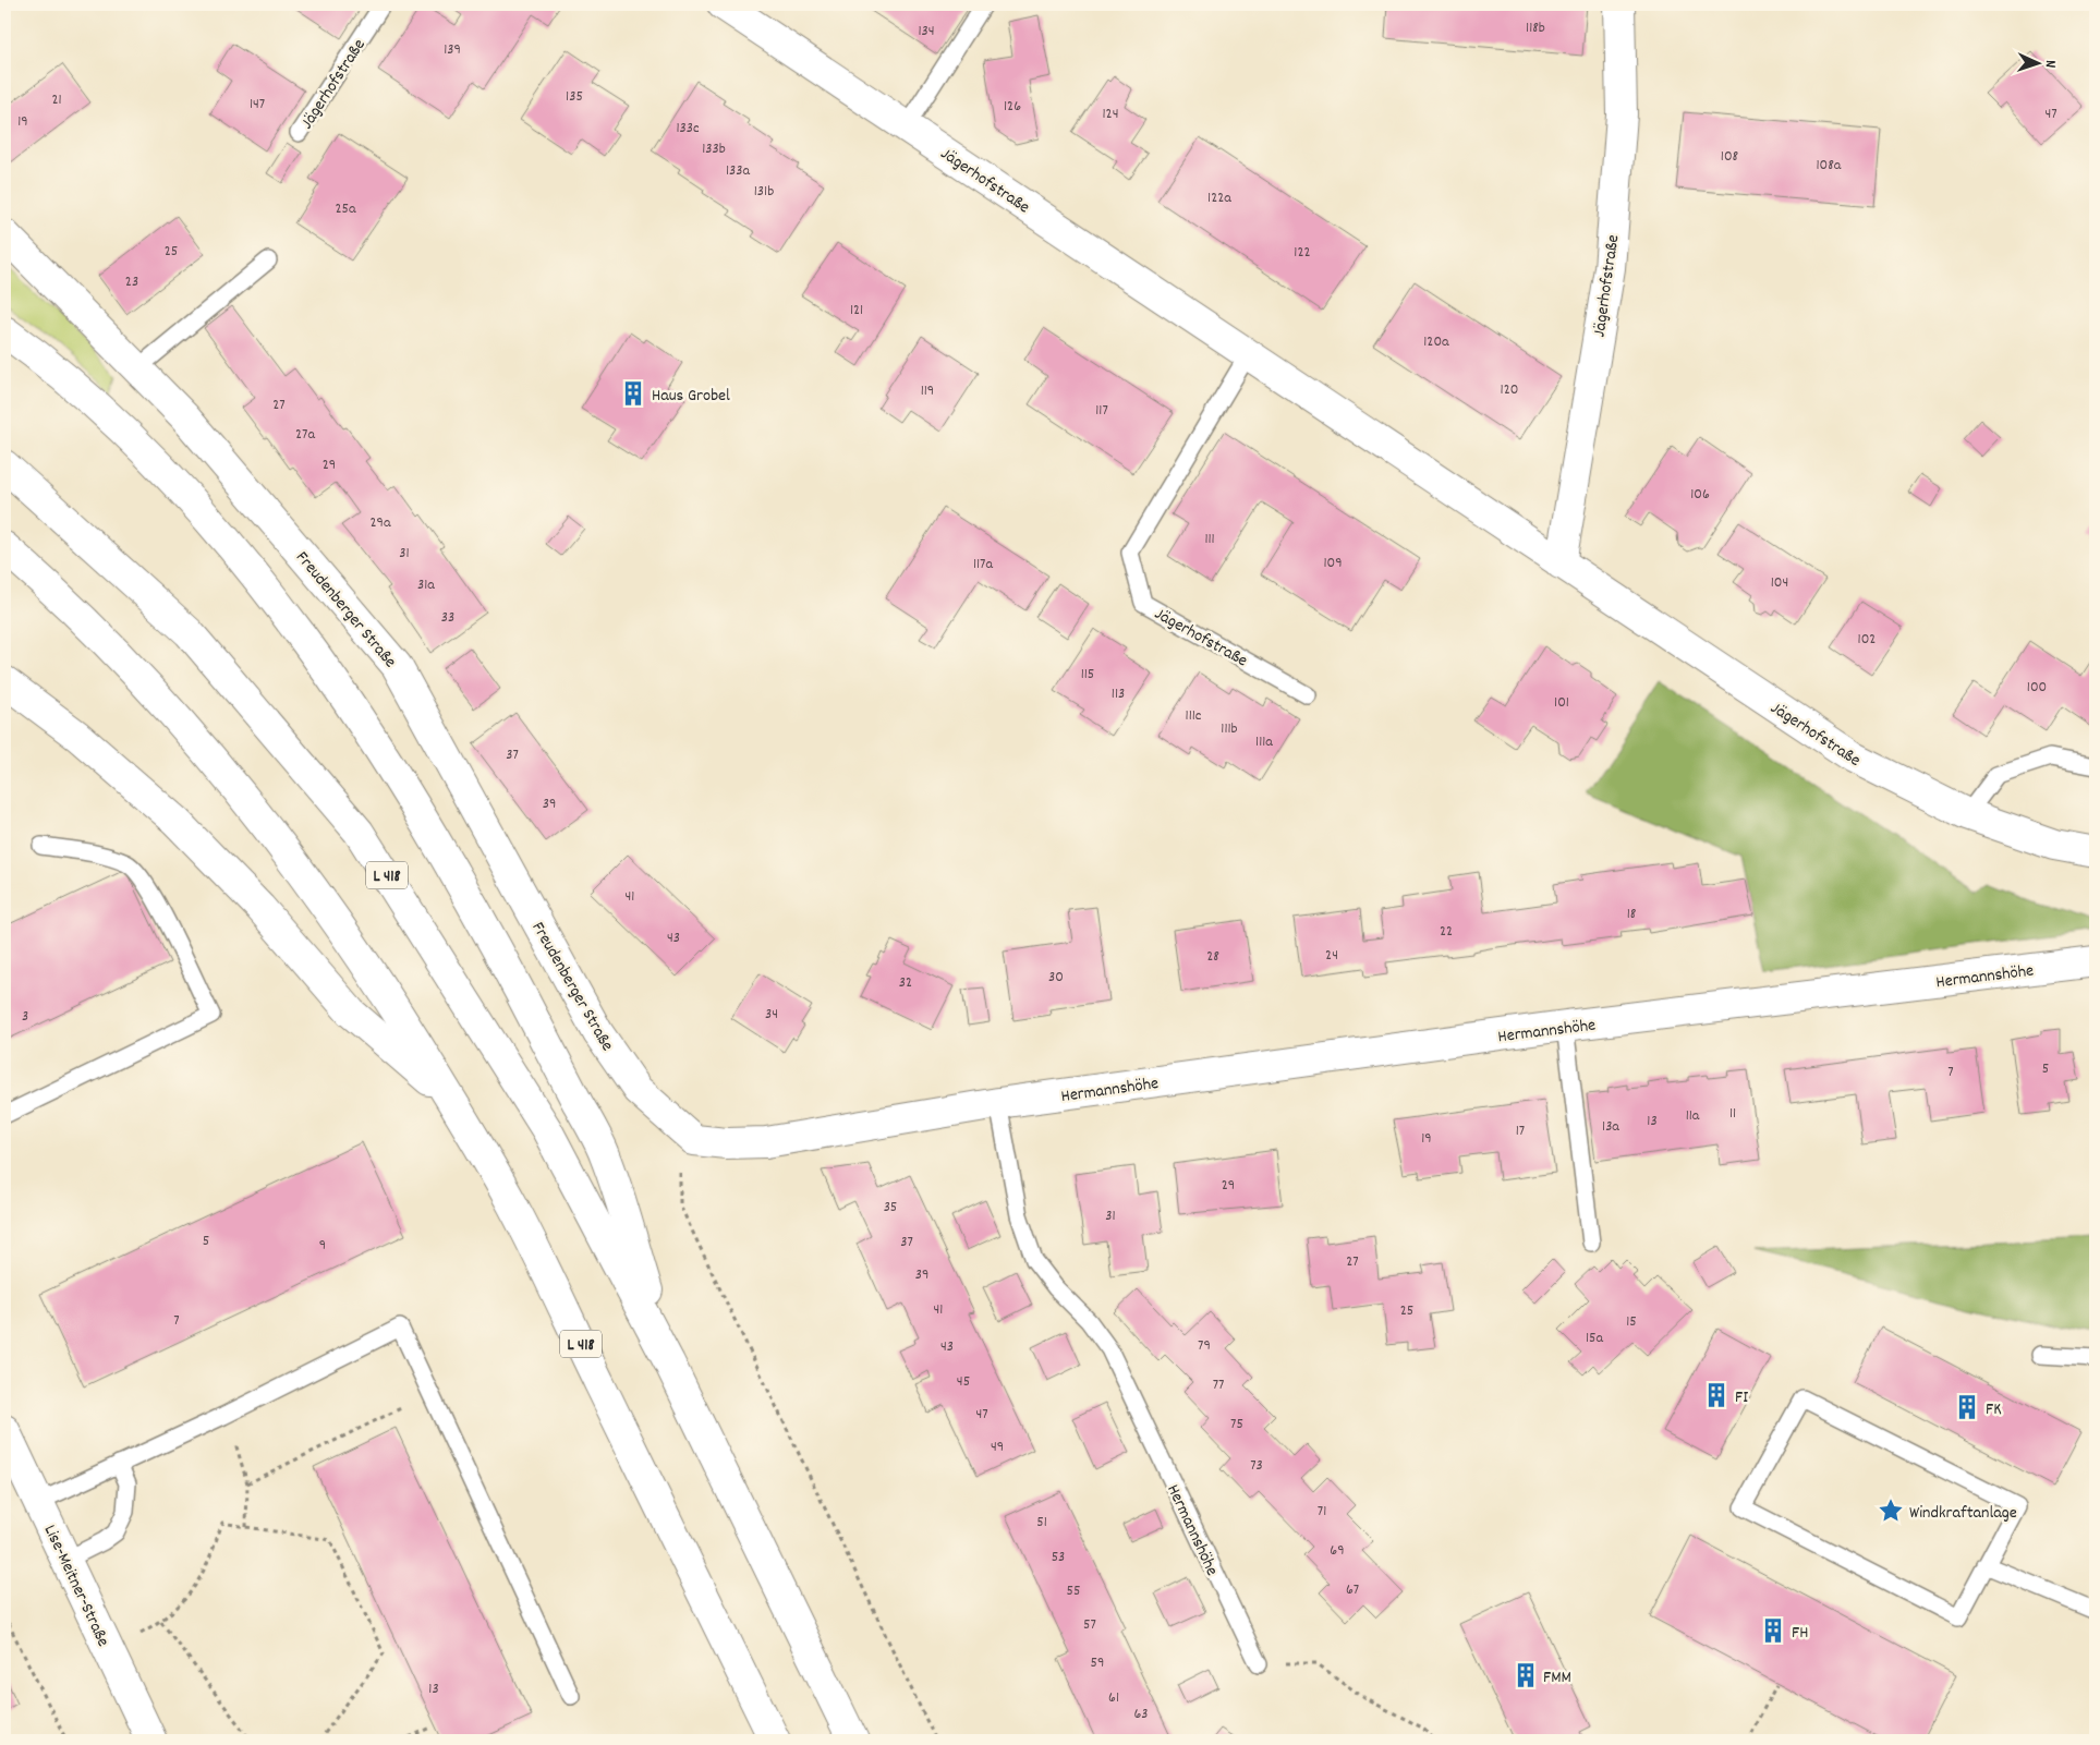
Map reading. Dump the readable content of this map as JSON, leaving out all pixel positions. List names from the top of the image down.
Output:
{
  "streets": {
    "main road": [
      "Jägerhofstraße",
      "Freudenberger Straße",
      "L 418",
      "Hermannshöhe",
      "Lise-Meitner-Straße"
    ]
  },
  "crossings": [
    ["Freudenberger Straße", "Hermannshöhe"]
  ],
  "places": {
    "building": [
      "Haus Grobel",
      "FI",
      "FK",
      "FH",
      "FMM"
    ],
    "place": ["Windkraftanlage"]
  },
  "house_numbers": [
    "118b",
    "134",
    "139",
    "135",
    "21",
    "147",
    "126",
    "124",
    "47",
    "19",
    "133c",
    "133b",
    "108",
    "108a",
    "133a",
    "131b",
    "122a",
    "25a",
    "25",
    "122",
    "23",
    "121",
    "120a",
    "120",
    "119",
    "27",
    "117",
    "27a",
    "29",
    "106",
    "29a",
    "111",
    "31",
    "109",
    "117a",
    "104",
    "31a",
    "33",
    "102",
    "115",
    "100",
    "113",
    "101",
    "111c",
    "111b",
    "111a",
    "37",
    "39",
    "41",
    "18",
    "22",
    "43",
    "24",
    "28",
    "30",
    "32",
    "34",
    "3",
    "5",
    "7",
    "11",
    "11a",
    "13",
    "13a",
    "17",
    "19",
    "29",
    "35",
    "31",
    "5",
    "37",
    "9",
    "27",
    "39",
    "41",
    "25",
    "7",
    "15",
    "15a",
    "79",
    "43",
    "45",
    "77",
    "47",
    "75",
    "49",
    "73",
    "71",
    "51",
    "69",
    "53",
    "67",
    "55",
    "57",
    "59",
    "13",
    "61",
    "63"
  ],
  "north": "right"
}
